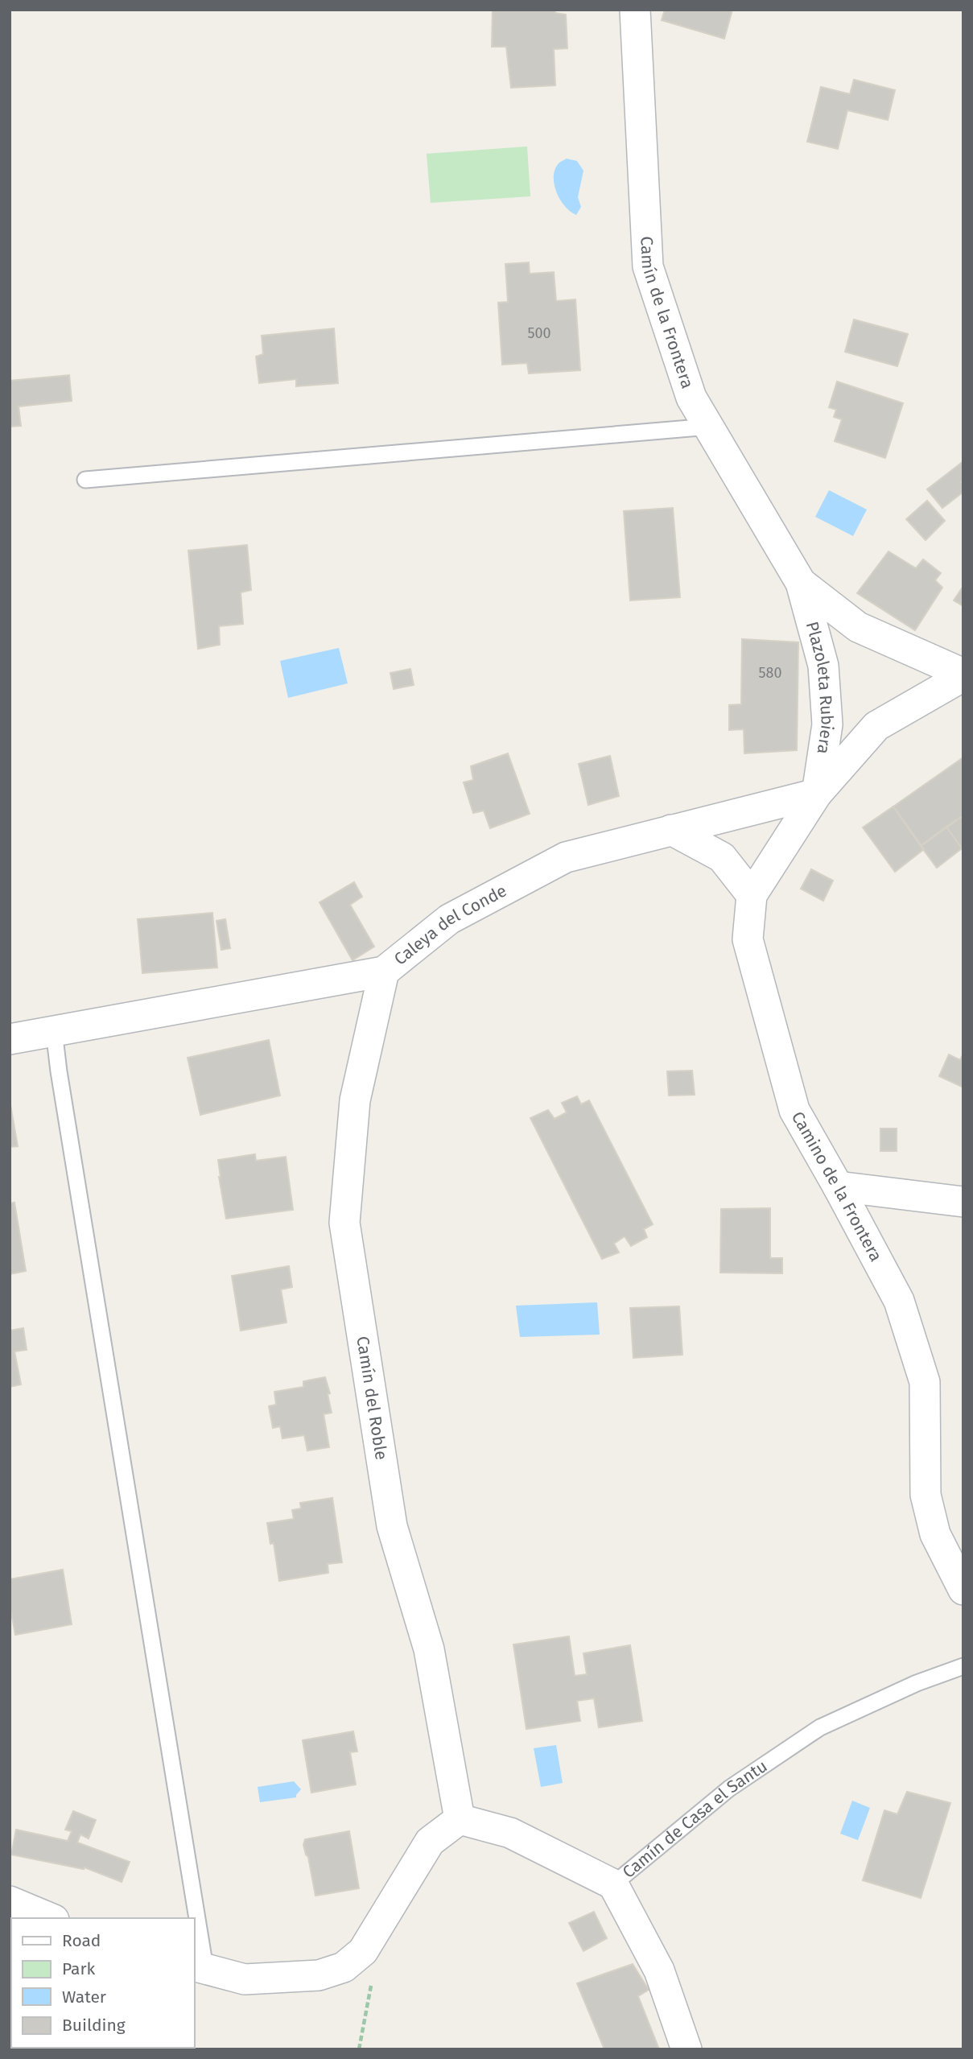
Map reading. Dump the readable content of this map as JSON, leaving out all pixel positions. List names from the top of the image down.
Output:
{
  "streets": {
    "street": [
      "Camín de la Frontera",
      "Plazoleta Rubiera",
      "Caleya del Conde",
      "Camino de la Frontera",
      "Camín del Roble",
      "Camín de Casa el Santu"
    ]
  },
  "crossings": [
    ["Camín de la Frontera", "Plazoleta Rubiera"],
    ["Plazoleta Rubiera", "Caleya del Conde"],
    ["Plazoleta Rubiera", "Camino de la Frontera"],
    ["Caleya del Conde", "Camino de la Frontera"],
    ["Caleya del Conde", "Camín del Roble"],
    ["Camín del Roble", "Camín de Casa el Santu"]
  ],
  "house_numbers": ["500", "580"],
  "legend": [
    "Road",
    "Park",
    "Water",
    "Building"
  ]
}
